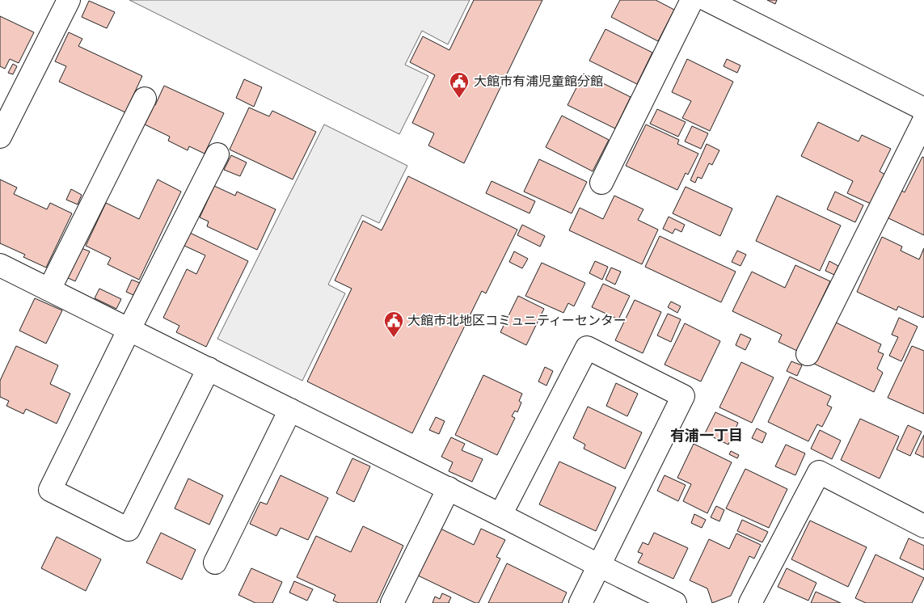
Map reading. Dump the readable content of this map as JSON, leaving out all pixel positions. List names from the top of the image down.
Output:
{
  "districts": ["有浦一丁目"],
  "places": {
    "public building": ["大館市有浦児童館分館", "大館市北地区コミュニティーセンター"]
  }
}
